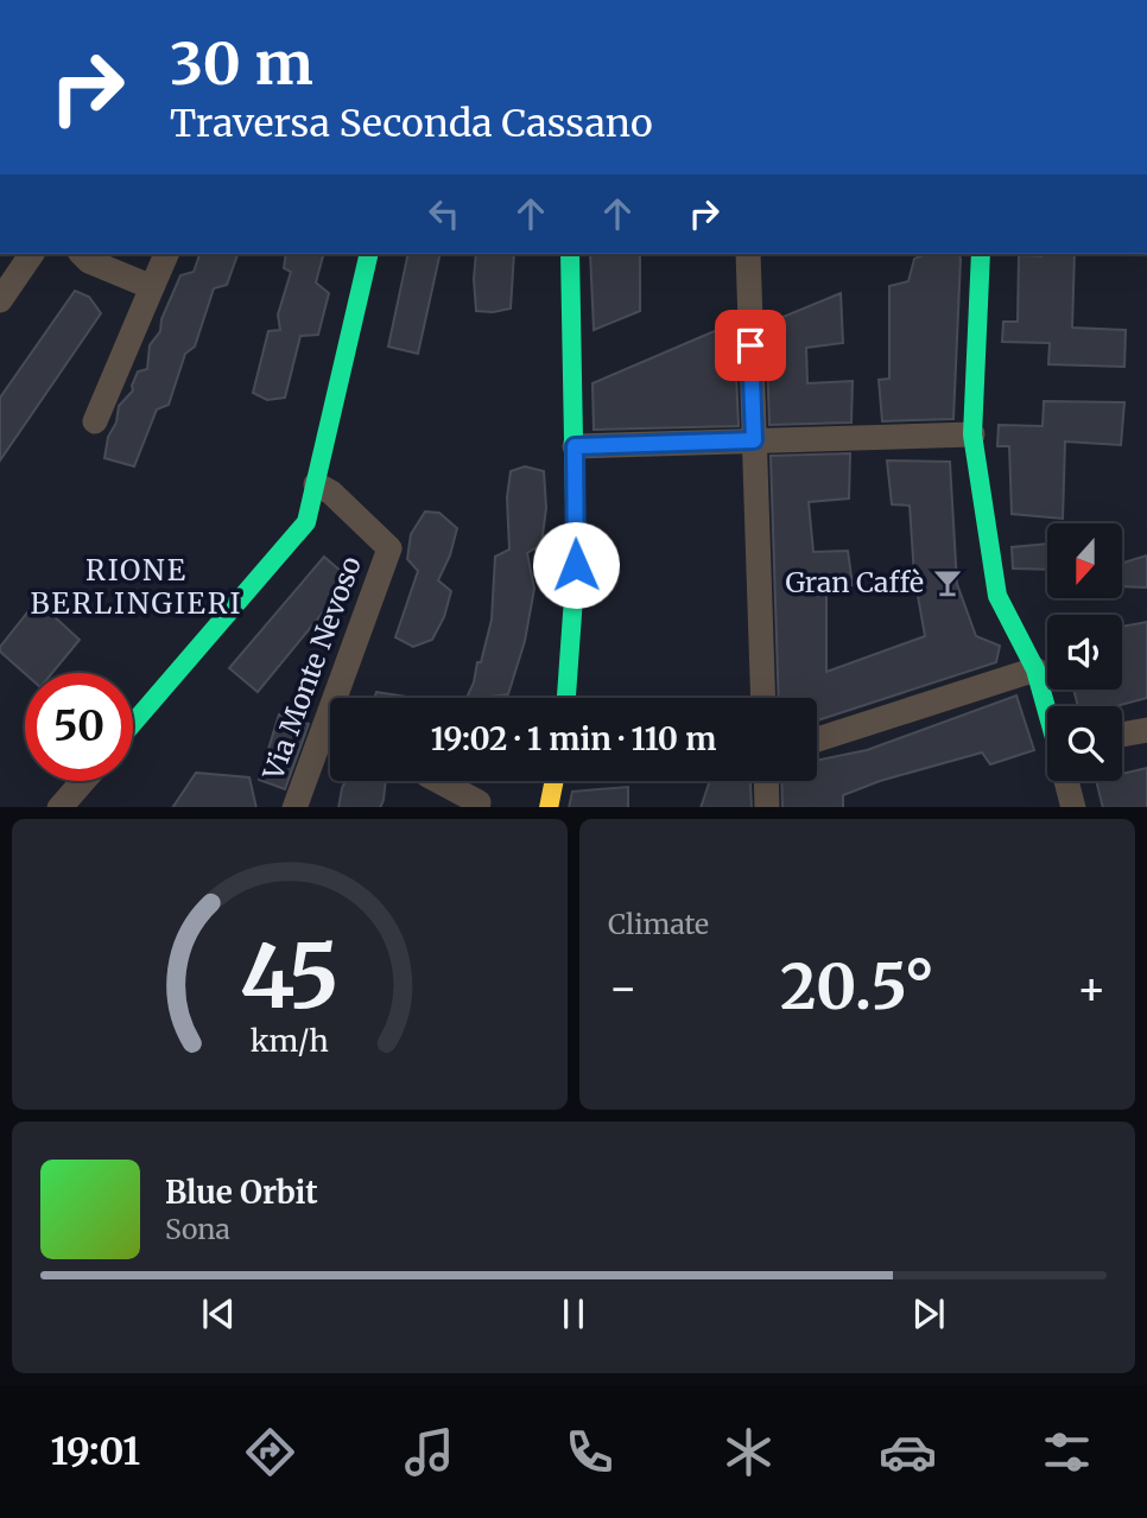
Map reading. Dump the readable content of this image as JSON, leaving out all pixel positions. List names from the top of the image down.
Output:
{
  "streets": {
    "street": ["Via Monte Nevoso"]
  },
  "districts": ["RIONE BERLINGIERI"],
  "places": {
    "bar": ["Gran Caffè"]
  },
  "north": "bottom",
  "page": {
    "turn": ["30 m", "Traversa Seconda Cassano"],
    "limit": "50",
    "trip": "19:02 · 1 min · 110 m",
    "tile": "Climate",
    "heat": ["−", "20.5°", "+"],
    "song": ["Blue Orbit", "Sona"],
    "tabs": "19:01",
    "gauge": ["45", "km/h"]
  }
}
